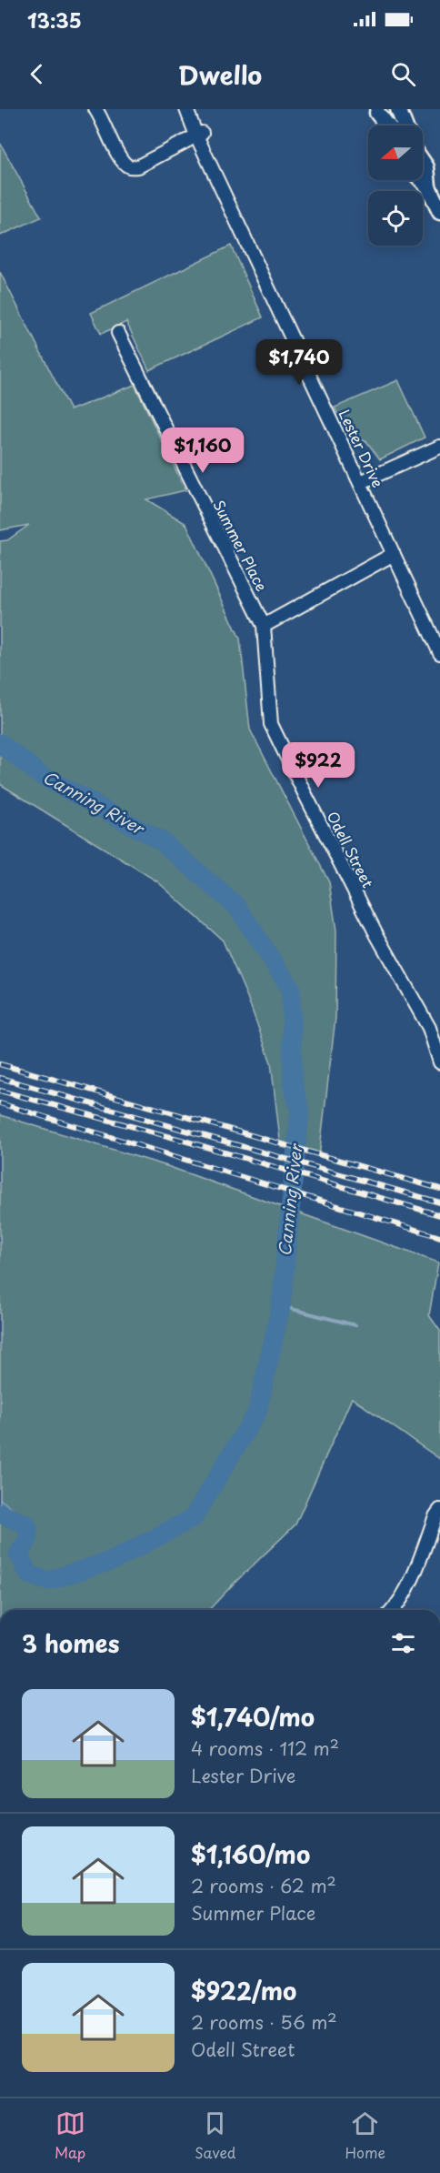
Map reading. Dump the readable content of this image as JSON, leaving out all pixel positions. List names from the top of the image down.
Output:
{
  "streets": {
    "street": ["Lester Drive", "Summer Place", "Odell Street"]
  },
  "crossings": [
    ["Summer Place", "Odell Street"]
  ],
  "water": ["Canning River"],
  "north": "left",
  "page": {
    "status": "13:35",
    "header": "Dwello",
    "price": ["$1,740", "$1,160", "$922"],
    "heading": "3 homes",
    "list": [
      {
        "name": "$1,740/mo",
        "note": "4 rooms · 112 m² · Lester Drive"
      },
      {
        "name": "$1,160/mo",
        "note": "2 rooms · 62 m² · Summer Place"
      },
      {
        "name": "$922/mo",
        "note": "2 rooms · 56 m² · Odell Street"
      }
    ],
    "tabs": ["Map", "Saved", "Home"]
  }
}
